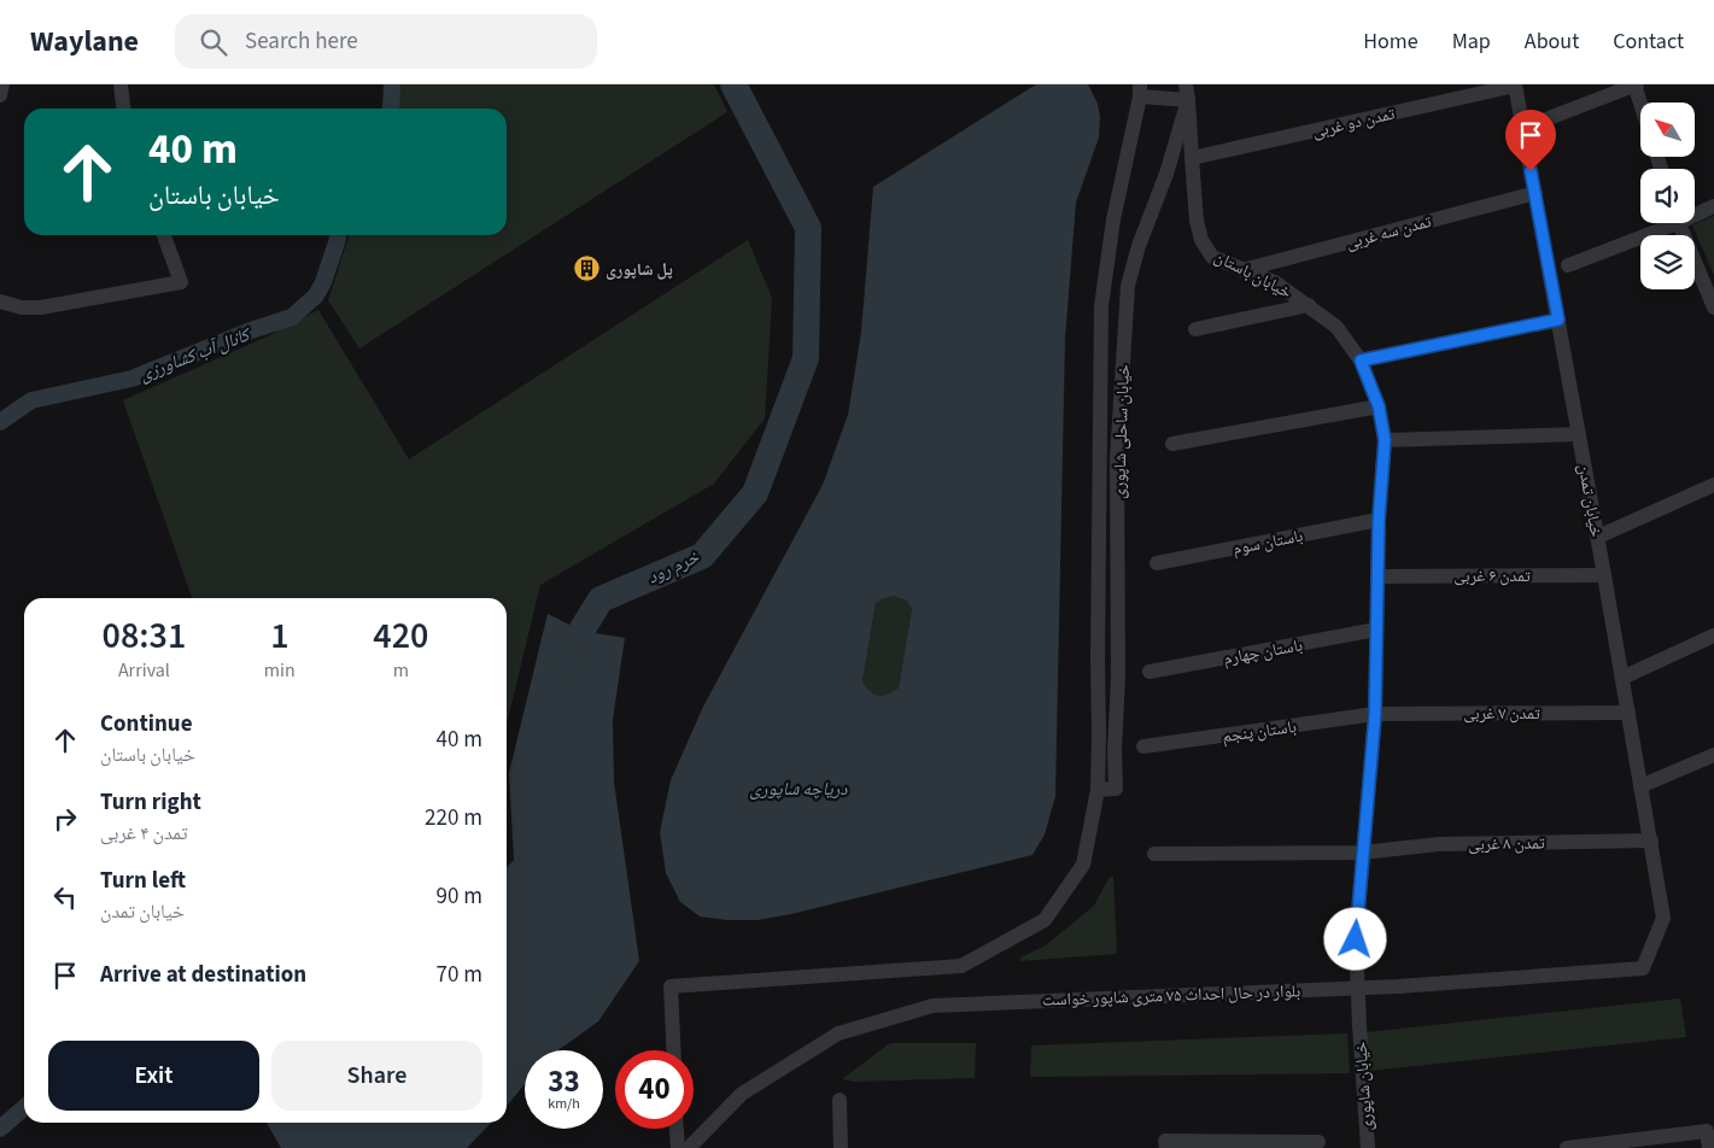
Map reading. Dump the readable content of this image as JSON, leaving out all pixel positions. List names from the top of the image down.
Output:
{
  "streets": {
    "street": [
      "تمدن دو غربی",
      "تمدن سه غربی",
      "خیابان باستان",
      "خیابان ساحلی شاپوری",
      "خیابان تمدن",
      "باستان سوم",
      "تمدن ۶ غربی",
      "باستان چهارم",
      "تمدن ۷ غربی",
      "باستان پنجم",
      "تمدن ۸ غربی",
      "بلوار در حال احداث ۷۵ متری شاپور خواست",
      "خیابان شاپوری"
    ]
  },
  "crossings": [
    ["تمدن دو غربی", "خیابان باستان"],
    ["تمدن دو غربی", "خیابان تمدن"],
    ["تمدن سه غربی", "خیابان باستان"],
    ["تمدن سه غربی", "خیابان تمدن"],
    ["خیابان باستان", "خیابان ساحلی شاپوری"],
    ["خیابان باستان", "باستان سوم"],
    ["خیابان باستان", "تمدن ۶ غربی"],
    ["خیابان باستان", "باستان چهارم"],
    ["خیابان باستان", "تمدن ۷ غربی"],
    ["خیابان باستان", "باستان پنجم"],
    ["خیابان باستان", "تمدن ۸ غربی"],
    ["خیابان باستان", "بلوار در حال احداث ۷۵ متری شاپور خواست"],
    ["خیابان باستان", "خیابان شاپوری"],
    ["خیابان تمدن", "تمدن ۶ غربی"],
    ["خیابان تمدن", "تمدن ۷ غربی"],
    ["خیابان تمدن", "تمدن ۸ غربی"],
    ["خیابان تمدن", "بلوار در حال احداث ۷۵ متری شاپور خواست"],
    ["تمدن ۷ غربی", "باستان پنجم"],
    ["بلوار در حال احداث ۷۵ متری شاپور خواست", "خیابان شاپوری"]
  ],
  "water": ["کانال آب کشاورزی", "خرم رود", "دریاچه شاپوری"],
  "places": {
    "building": ["پل شاپوری"]
  },
  "north": "top left",
  "page": {
    "header": "Waylane",
    "search": "Search here",
    "nav": [
      "Home",
      "Map",
      "About",
      "Contact"
    ],
    "turn": ["40 m", "خیابان باستان"],
    "eta": [
      "08:31",
      "Arrival",
      "1",
      "min",
      "420",
      "m"
    ],
    "list": [
      {
        "name": "Continue",
        "note": "خیابان باستان",
        "value": "40 m"
      },
      {
        "name": "Turn right",
        "note": "تمدن ۴ غربی",
        "value": "220 m"
      },
      {
        "name": "Turn left",
        "note": "خیابان تمدن",
        "value": "90 m"
      },
      {
        "name": "Arrive at destination",
        "value": "70 m"
      }
    ],
    "buttons": ["Exit", "Share"],
    "speed": "33 km/h",
    "limit": "40"
  }
}
